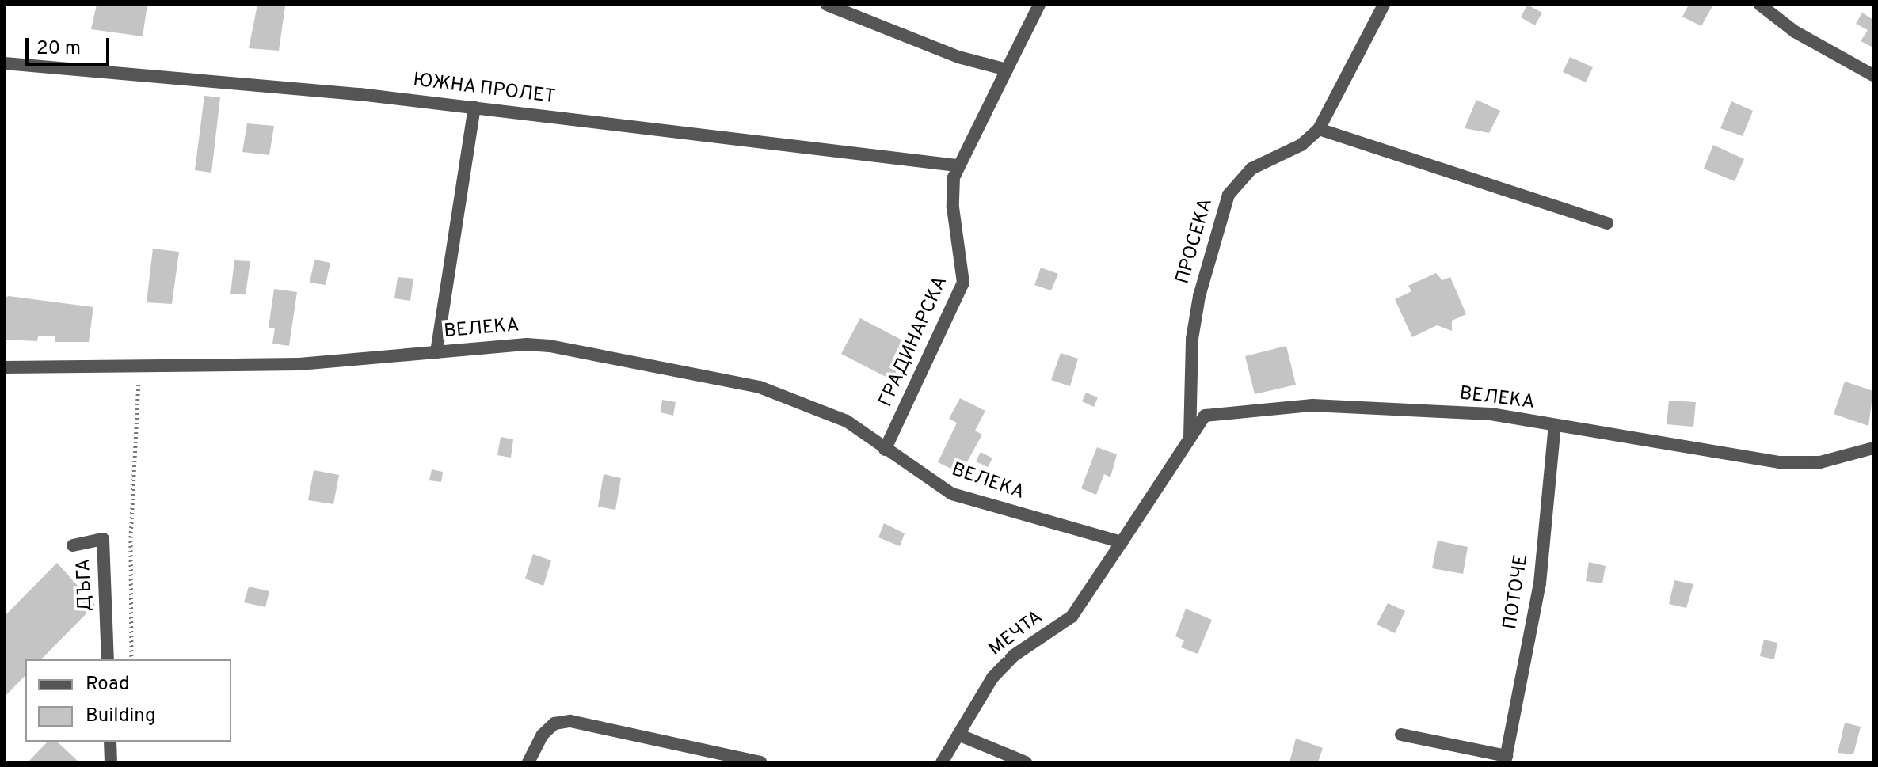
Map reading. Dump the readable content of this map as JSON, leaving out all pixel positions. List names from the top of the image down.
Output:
{
  "streets": {
    "street": [
      "ЮЖНА ПРОЛЕТ",
      "ПРОСЕКА",
      "ВЕЛЕКА",
      "ГРАДИНАРСКА",
      "ДЪГА",
      "ПОТОЧЕ",
      "МЕЧТА"
    ]
  },
  "crossings": [
    ["ЮЖНА ПРОЛЕТ", "ГРАДИНАРСКА"],
    ["ПРОСЕКА", "ВЕЛЕКА"],
    ["ВЕЛЕКА", "ГРАДИНАРСКА"],
    ["ВЕЛЕКА", "ПОТОЧЕ"],
    ["ВЕЛЕКА", "МЕЧТА"]
  ],
  "legend": ["Road", "Building"],
  "scale_bar": "20 m"
}
